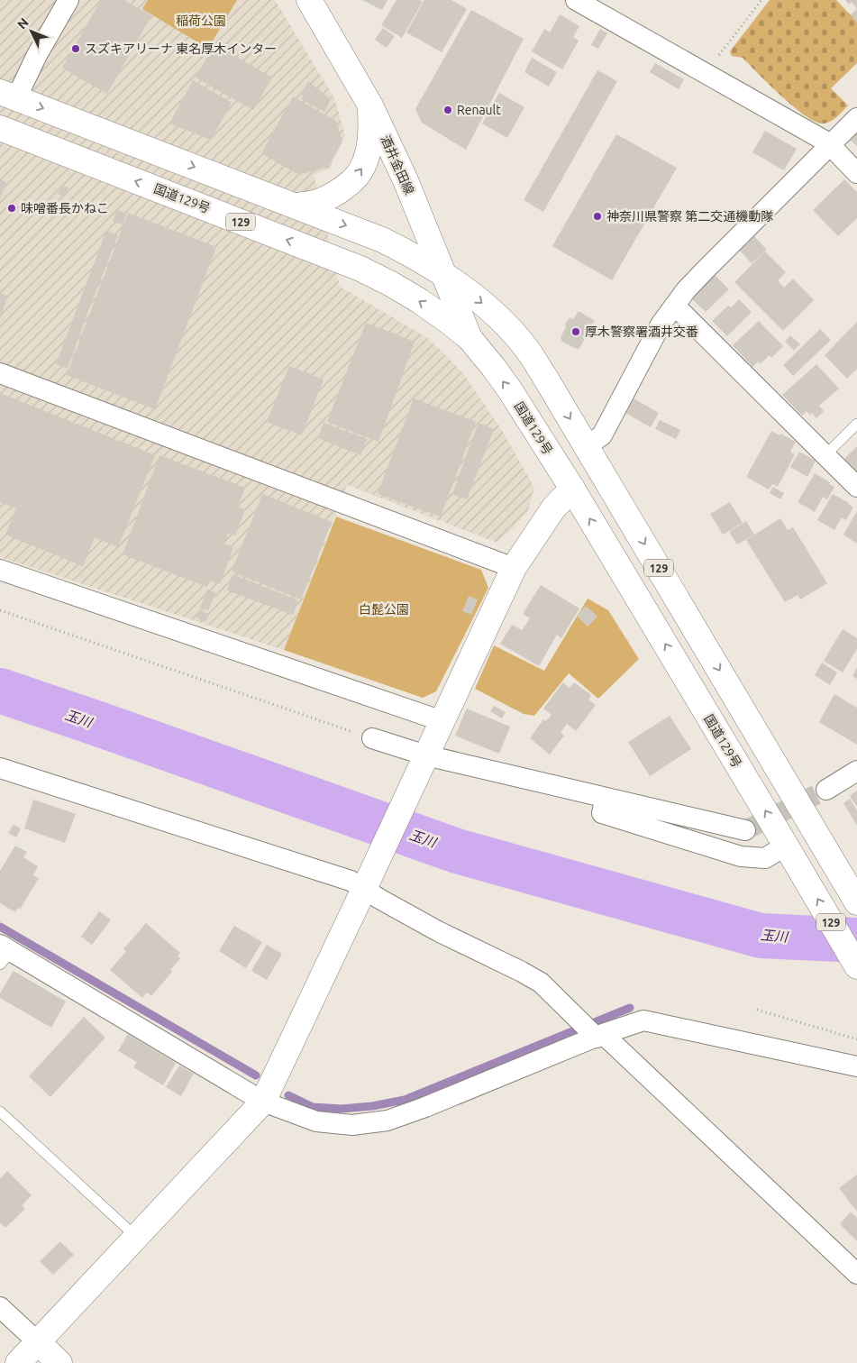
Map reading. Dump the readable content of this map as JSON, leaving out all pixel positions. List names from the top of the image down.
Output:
{
  "streets": {
    "main road": ["酒井金田線", "国道129号", "129"]
  },
  "crossings": [
    ["酒井金田線", "国道129号"],
    ["酒井金田線", "129"]
  ],
  "water": ["玉川"],
  "parks": ["稲荷公園", "白髭公園"],
  "places": [
    "スズキアリーナ 東名厚木インター",
    "Renault",
    "味噌番長かねこ",
    "神奈川県警察 第二交通機動隊",
    "厚木警察署酒井交番"
  ],
  "north": "top left"
}
